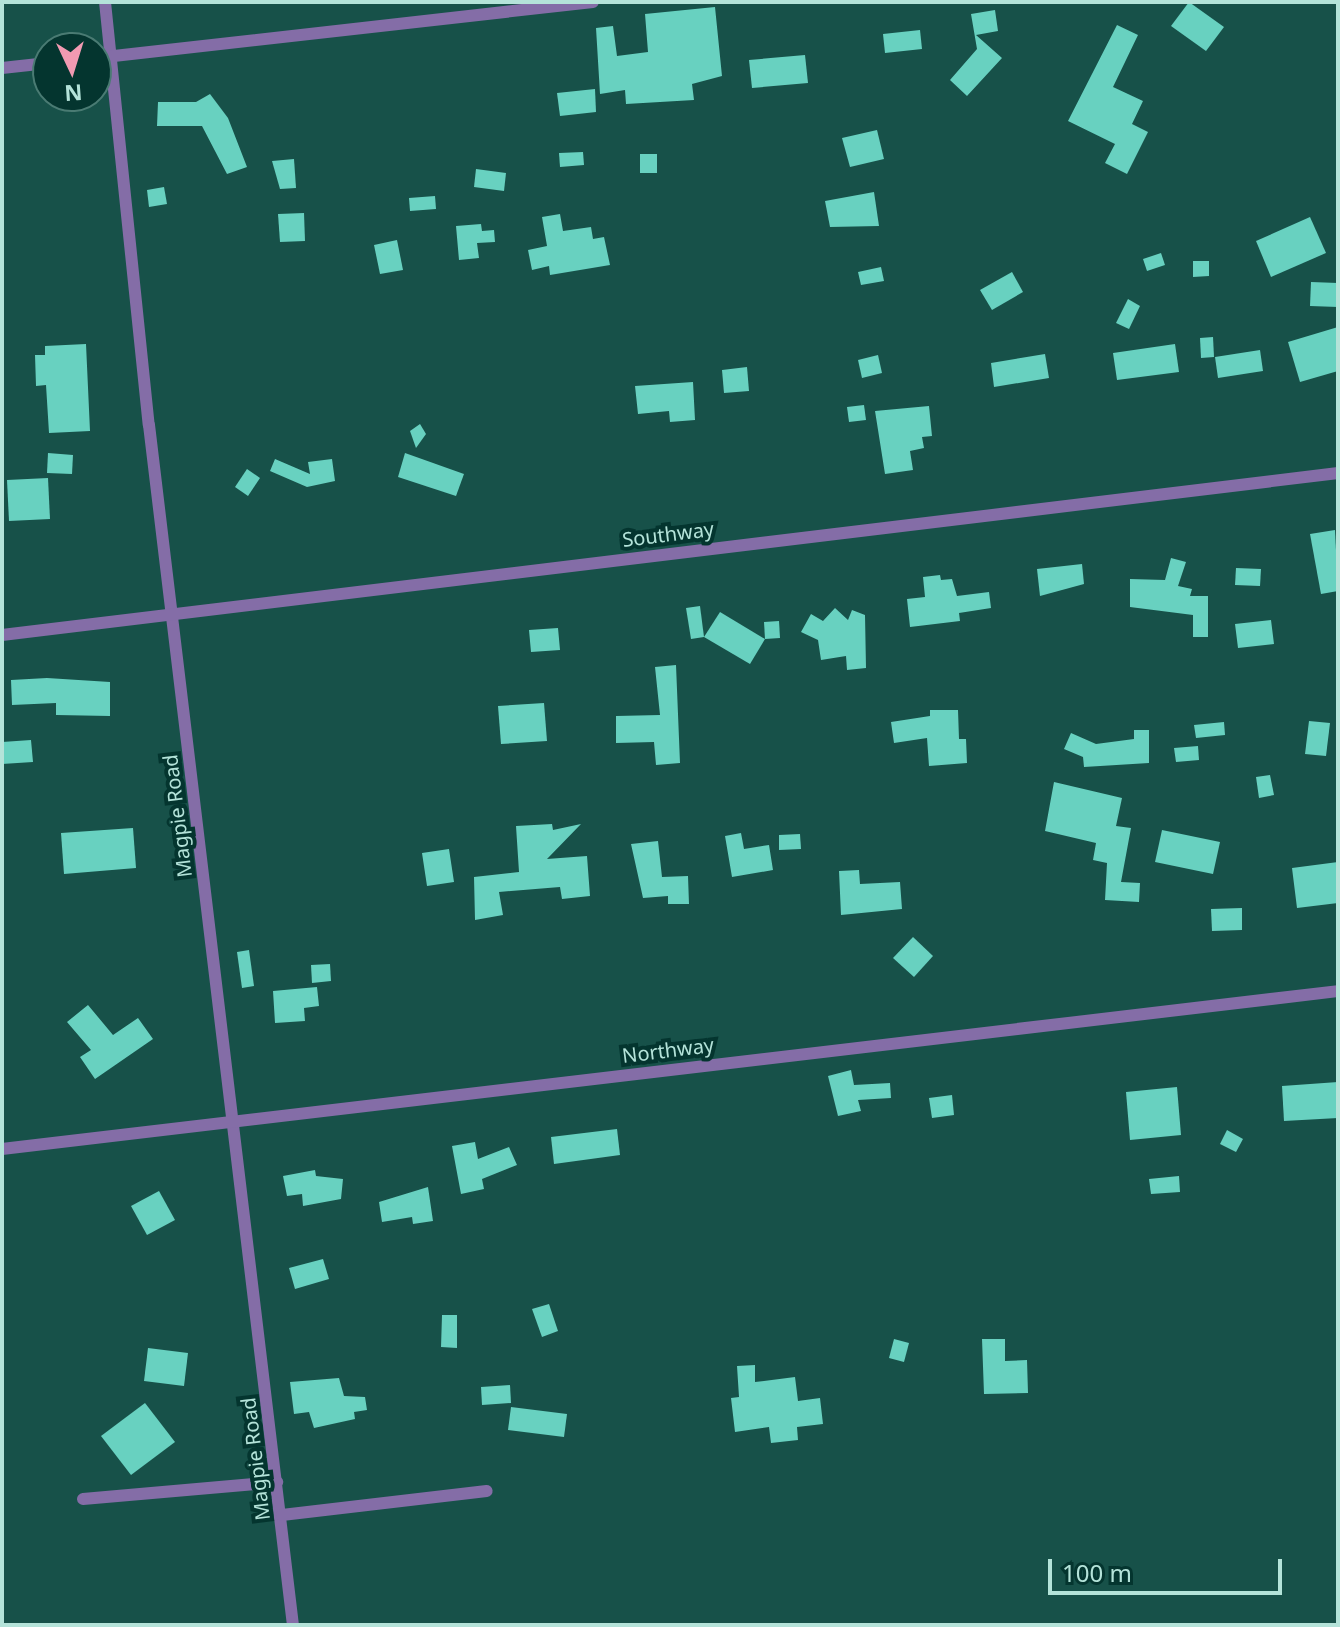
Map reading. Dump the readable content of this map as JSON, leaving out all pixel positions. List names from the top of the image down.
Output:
{
  "streets": {
    "street": ["Southway", "Magpie Road", "Northway"]
  },
  "crossings": [
    ["Southway", "Magpie Road"],
    ["Magpie Road", "Northway"]
  ],
  "scale_bar": "100 m",
  "north": "bottom"
}
